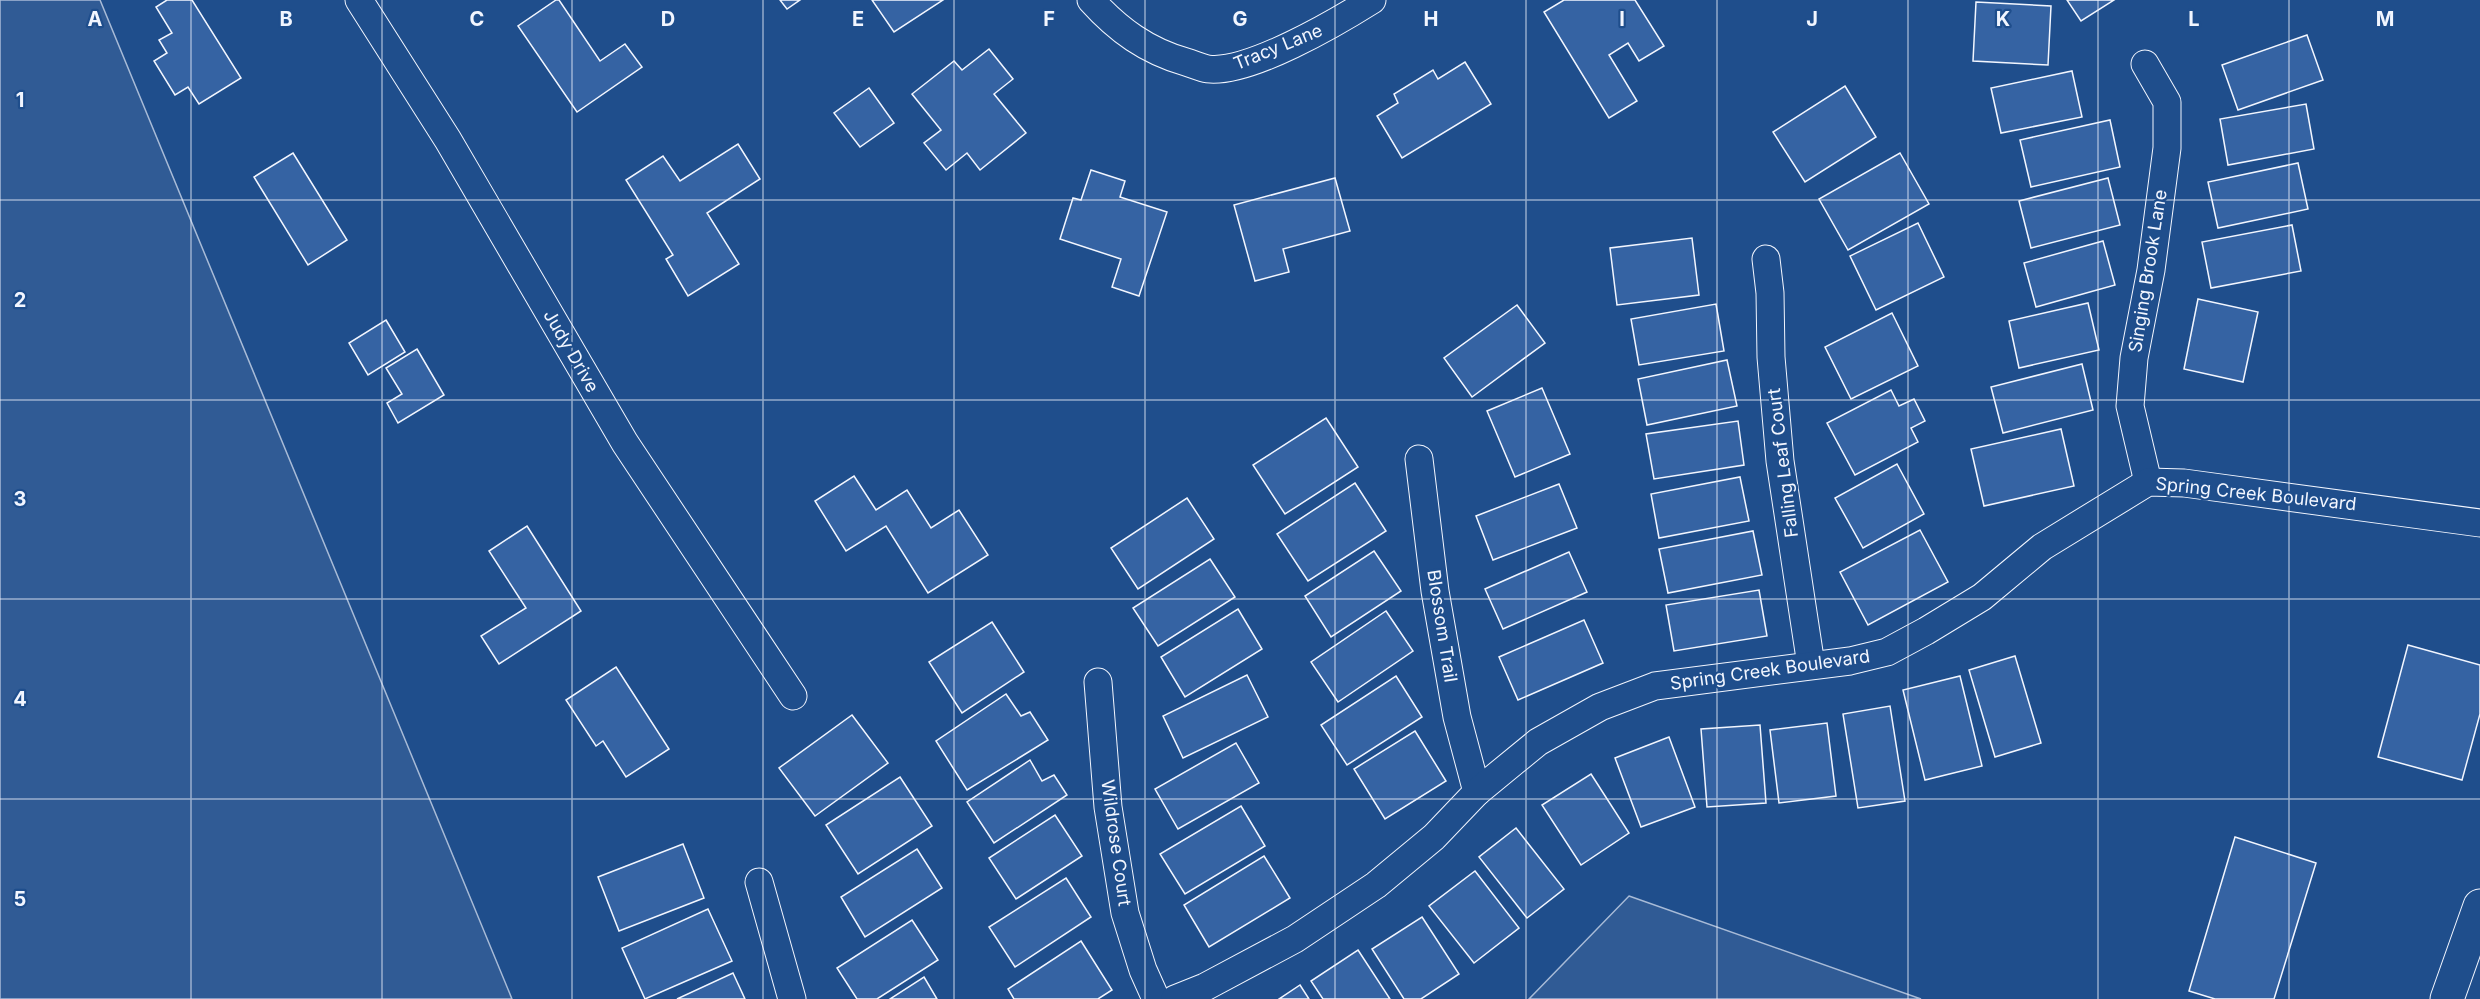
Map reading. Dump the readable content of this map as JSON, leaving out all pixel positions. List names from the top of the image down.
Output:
{
  "streets": {
    "street": [
      "Tracy Lane",
      "Singing Brook Lane",
      "Judy Drive",
      "Falling Leaf Court",
      "Spring Creek Boulevard",
      "Blossom Trail",
      "Wildrose Court"
    ]
  },
  "crossings": [
    ["Singing Brook Lane", "Spring Creek Boulevard"],
    ["Falling Leaf Court", "Spring Creek Boulevard"],
    ["Spring Creek Boulevard", "Blossom Trail"]
  ],
  "grid": {
    "columns": [
      "A",
      "B",
      "C",
      "D",
      "E",
      "F",
      "G",
      "H",
      "I",
      "J",
      "K",
      "L",
      "M"
    ],
    "rows": [
      "1",
      "2",
      "3",
      "4",
      "5"
    ]
  }
}
